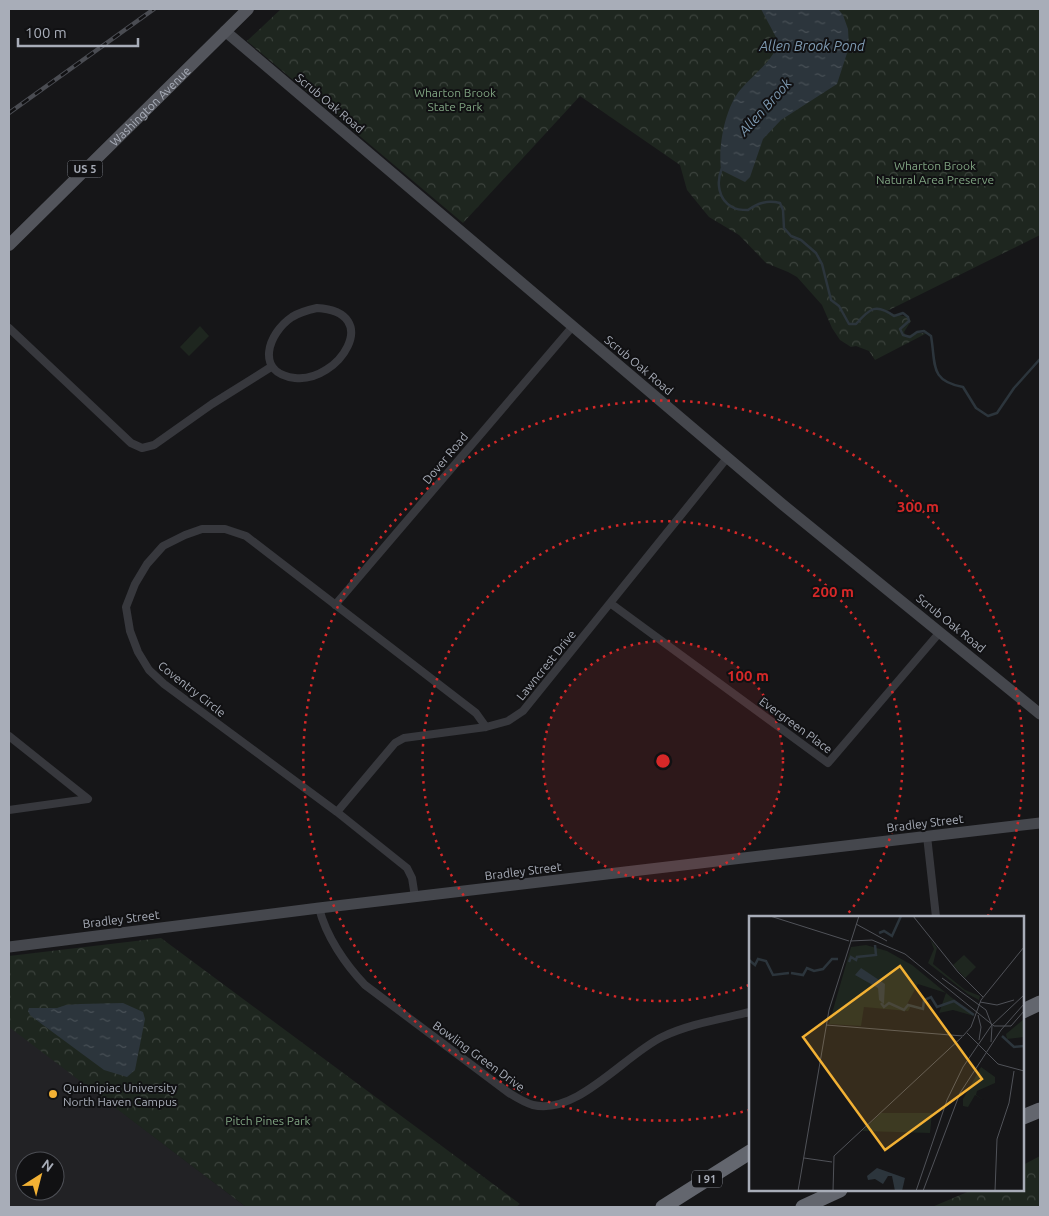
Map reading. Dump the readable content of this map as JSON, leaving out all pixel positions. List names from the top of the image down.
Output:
{
  "streets": {
    "highway": ["I 91"],
    "main road": [
      "Scrub Oak Road",
      "Washington Avenue",
      "US 5",
      "Bradley Street"
    ],
    "street": [
      "Dover Road",
      "Lawncrest Drive",
      "Coventry Circle",
      "Evergreen Place",
      "Bowling Green Drive"
    ]
  },
  "crossings": [
    ["Scrub Oak Road", "Washington Avenue"],
    ["Scrub Oak Road", "Dover Road"],
    ["Scrub Oak Road", "Lawncrest Drive"],
    ["Scrub Oak Road", "Evergreen Place"],
    ["Dover Road", "Coventry Circle"],
    ["Lawncrest Drive", "Coventry Circle"],
    ["Lawncrest Drive", "Evergreen Place"],
    ["Coventry Circle", "Bradley Street"],
    ["Bradley Street", "Bowling Green Drive"]
  ],
  "water": ["Allen Brook Pond", "Allen Brook"],
  "parks": ["Wharton Brook State Park", "Wharton Brook Natural Area Preserve", "Pitch Pines Park"],
  "places": ["Quinnipiac University North Haven Campus"],
  "scale_bar": "100 m",
  "north": "top right",
  "rings": ["300 m", "200 m", "100 m"]
}
